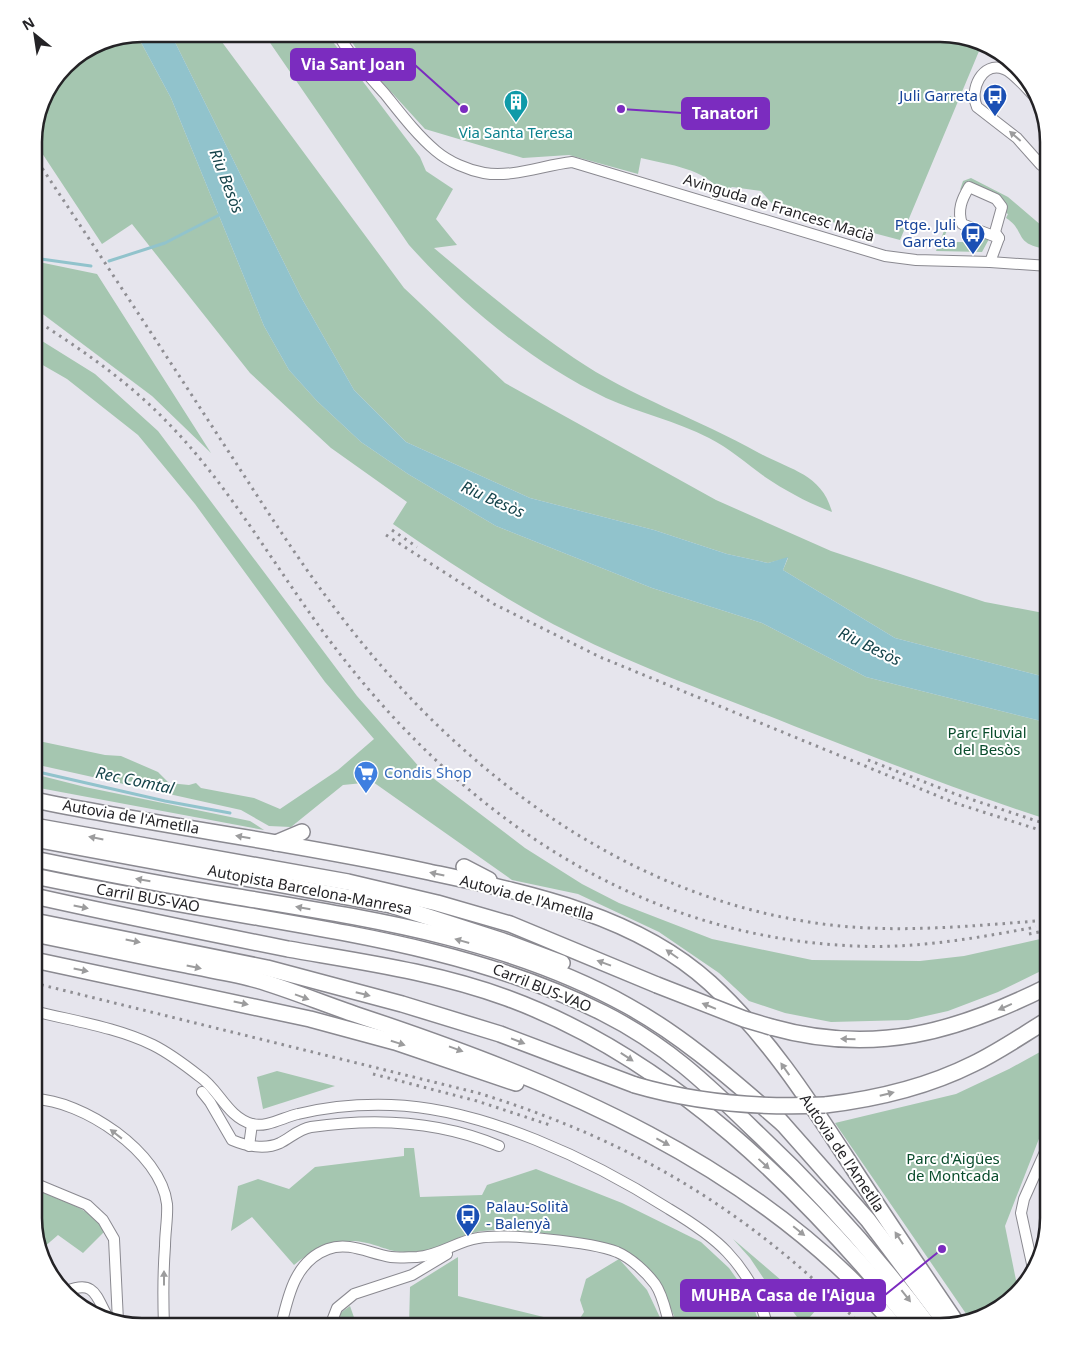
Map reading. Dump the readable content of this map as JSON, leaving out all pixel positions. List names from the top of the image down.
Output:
{
  "streets": {
    "highway": ["Autovia de l'Ametlla", "Autopista Barcelona-Manresa", "Carril BUS-VAO"],
    "street": ["Avinguda de Francesc Macià"]
  },
  "water": ["Riu Besòs", "Rec Comtal"],
  "parks": ["Parc Fluvial del Besòs", "Parc d'Aigües de Montcada"],
  "places": {
    "other": ["Via Sant Joan", "Tanatori", "MUHBA Casa de l'Aigua"],
    "bus stop": ["Juli Garreta", "Ptge. Juli Garreta", "Palau-Solità - Balenyà"],
    "building": ["Via Santa Teresa"],
    "supermarket": ["Condis Shop"]
  },
  "north": "top left"
}
